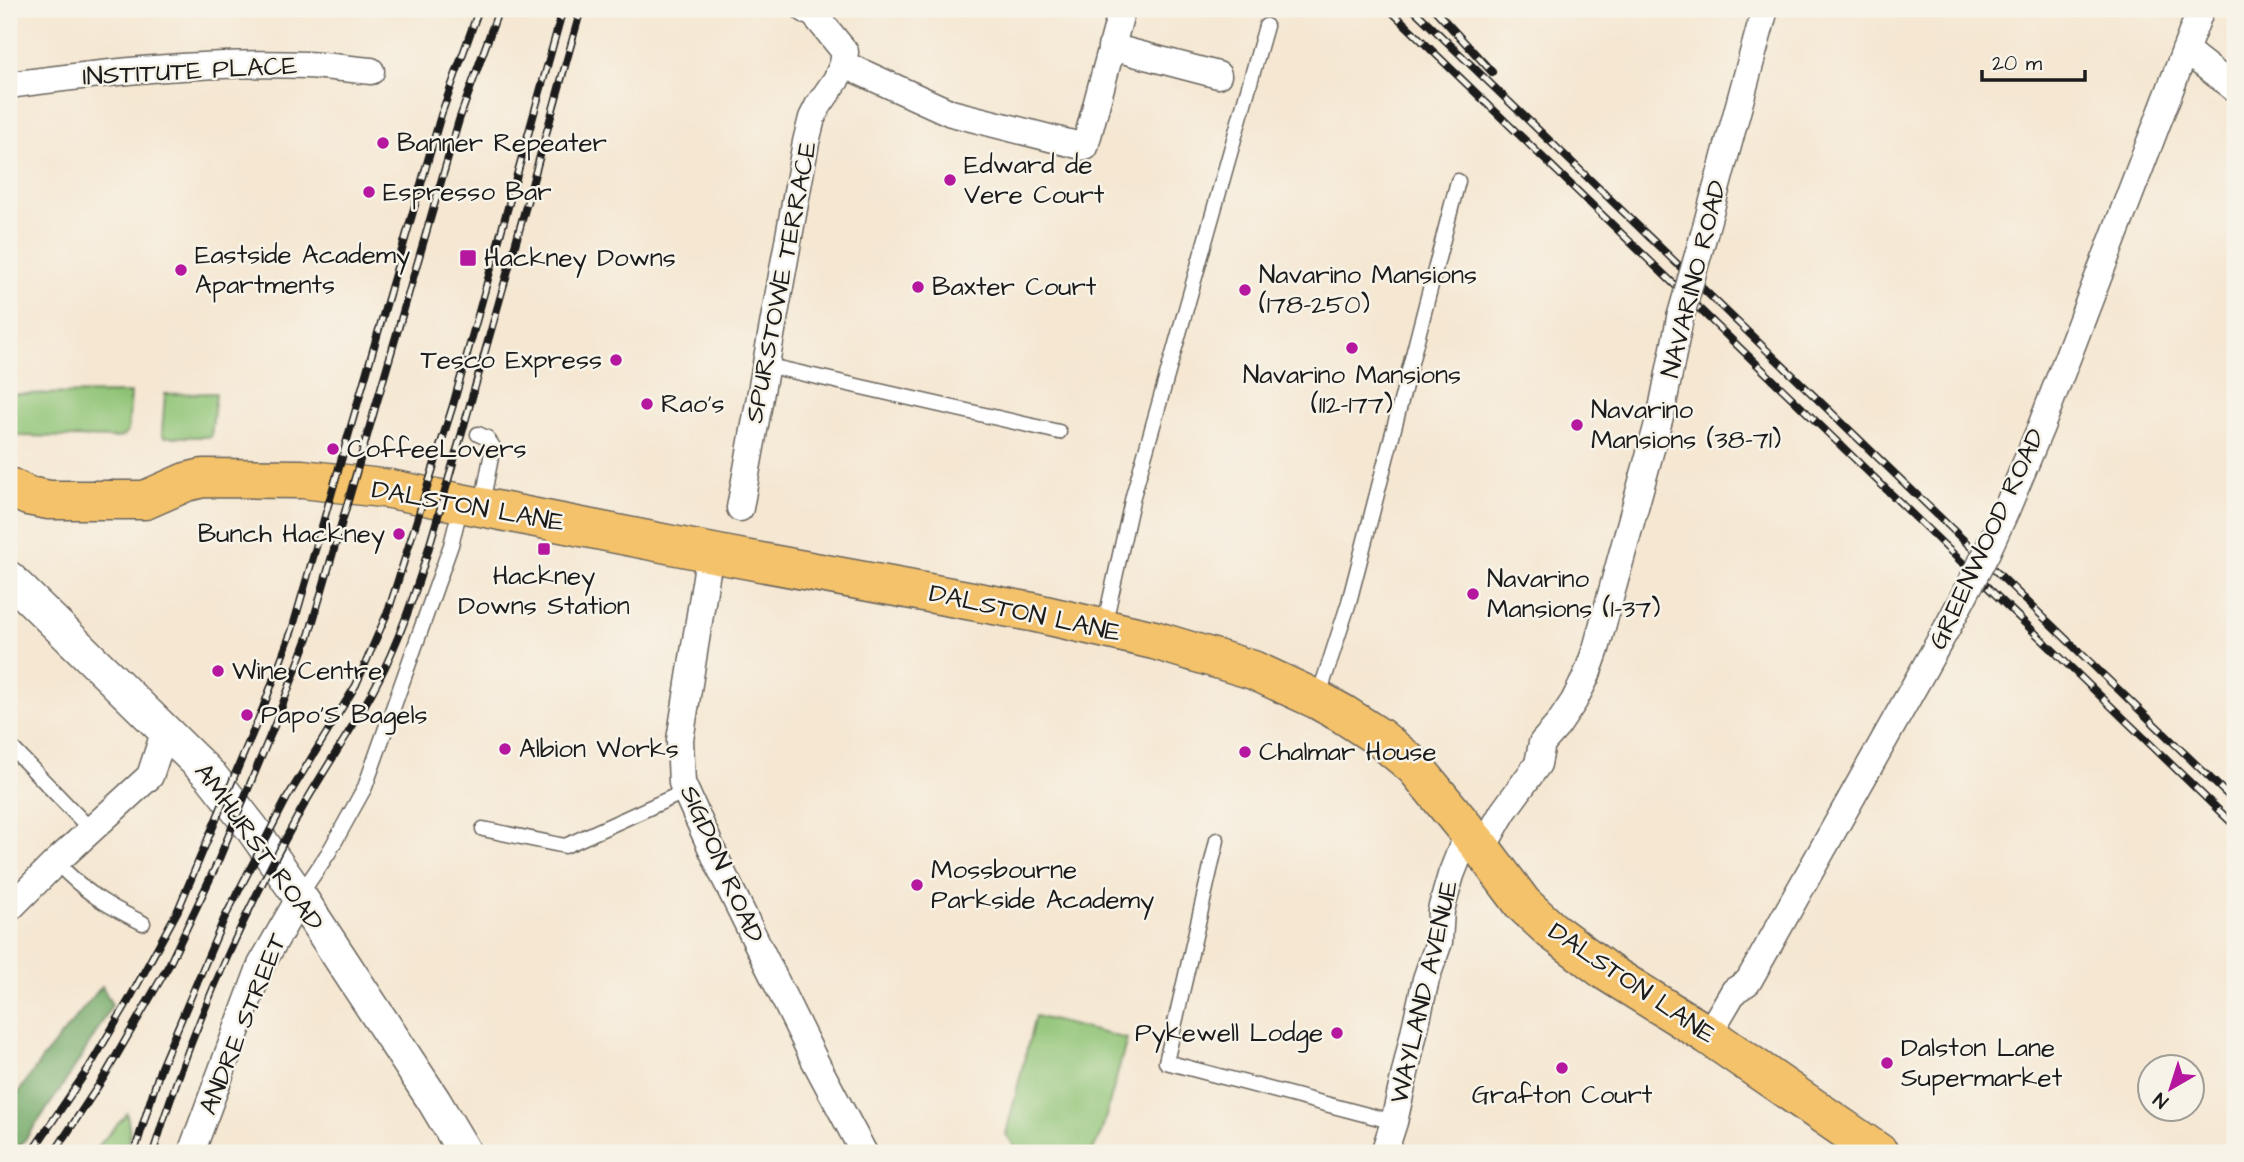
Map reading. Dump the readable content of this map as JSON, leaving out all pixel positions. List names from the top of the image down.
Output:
{
  "streets": {
    "main road": ["DALSTON LANE"],
    "street": [
      "INSTITUTE PLACE",
      "NAVARINO ROAD",
      "SPURSTOWE TERRACE",
      "GREENWOOD ROAD",
      "AMHURST ROAD",
      "SIGDON ROAD",
      "WAYLAND AVENUE",
      "ANDRE STREET"
    ]
  },
  "crossings": [
    ["NAVARINO ROAD", "DALSTON LANE"],
    ["NAVARINO ROAD", "WAYLAND AVENUE"],
    ["DALSTON LANE", "GREENWOOD ROAD"],
    ["DALSTON LANE", "SIGDON ROAD"],
    ["DALSTON LANE", "WAYLAND AVENUE"],
    ["AMHURST ROAD", "ANDRE STREET"]
  ],
  "places": {
    "other": [
      "Banner Repeater",
      "Edward de Vere Court",
      "Espresso Bar",
      "Eastside Academy Apartments",
      "Baxter Court",
      "Navarino Mansions (178-250)",
      "Navarino Mansions (112-177)",
      "Tesco Express",
      "Rao's",
      "Navarino Mansions (38-71)",
      "CoffeeLovers",
      "Bunch Hackney",
      "Navarino Mansions (1-37)",
      "Wine Centre",
      "Papo'S Bagels",
      "Albion Works",
      "Chalmar House",
      "Mossbourne Parkside Academy",
      "Pykewell Lodge",
      "Dalston Lane Supermarket",
      "Grafton Court"
    ],
    "transit": ["Hackney Downs", "Hackney Downs Station"]
  },
  "scale_bar": "20 m",
  "north": "bottom left"
}
